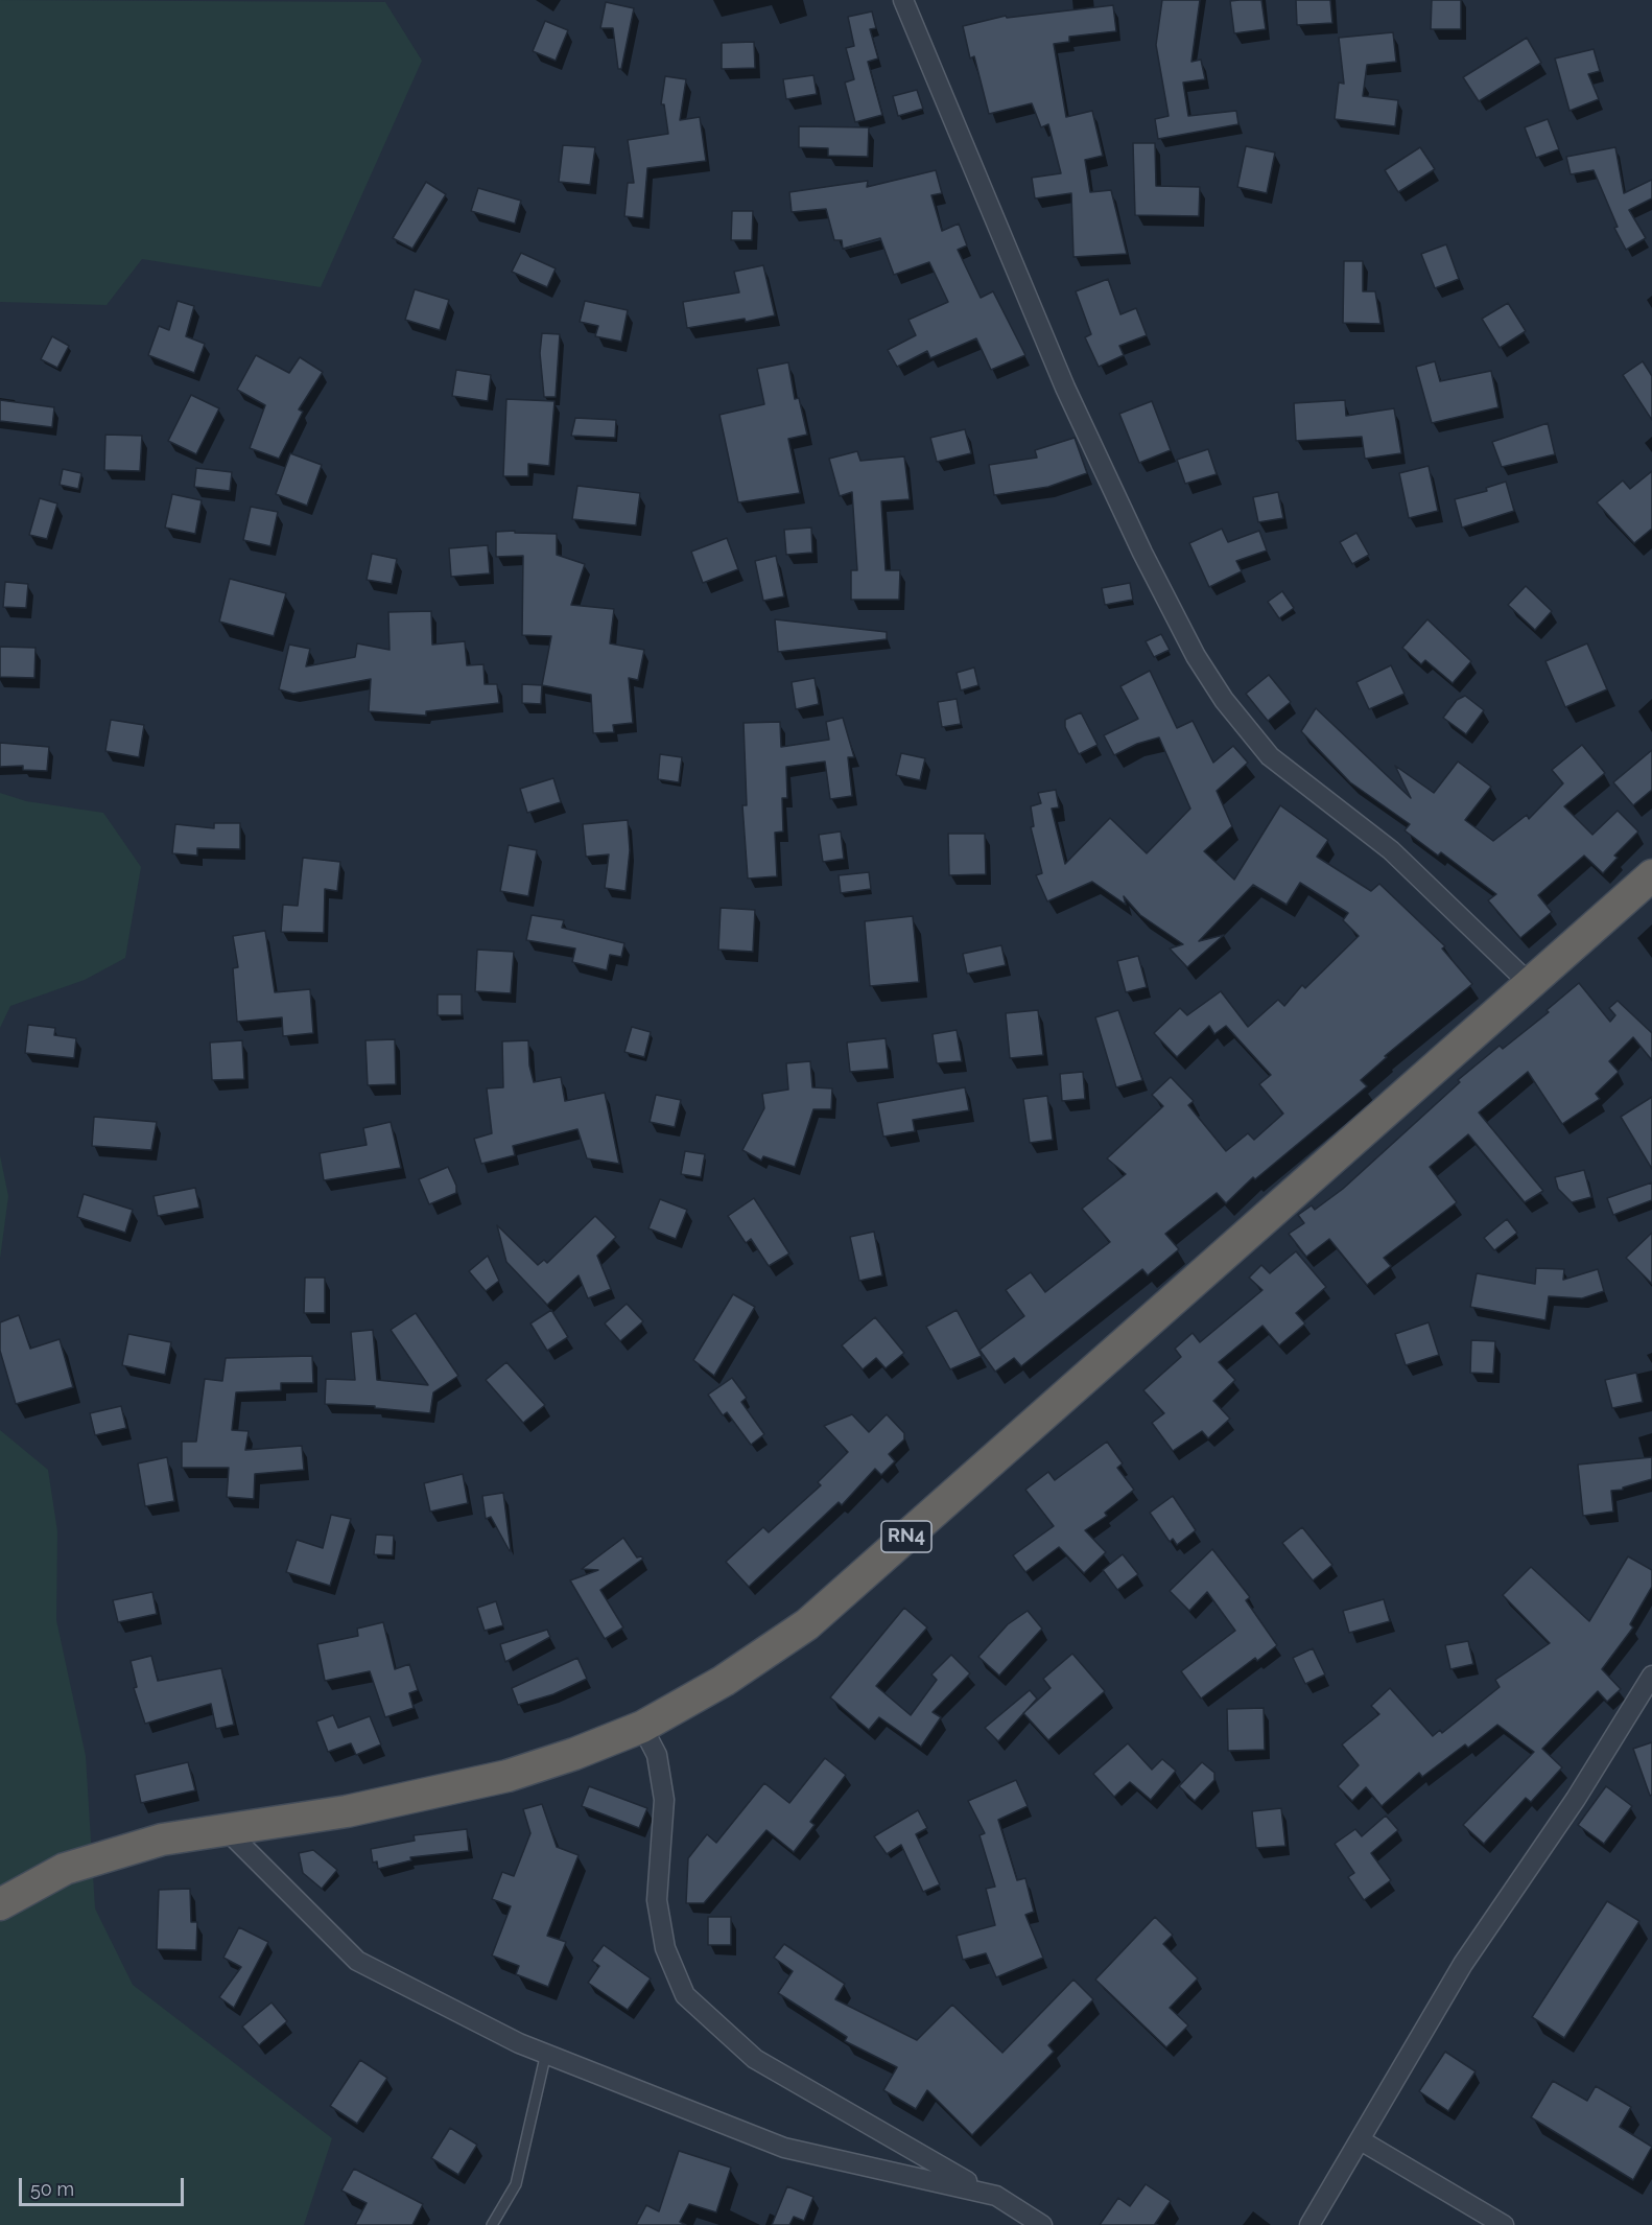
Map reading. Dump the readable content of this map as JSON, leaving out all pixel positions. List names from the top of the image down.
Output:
{
  "streets": {
    "highway": ["RN4"]
  },
  "scale_bar": "50 m"
}
